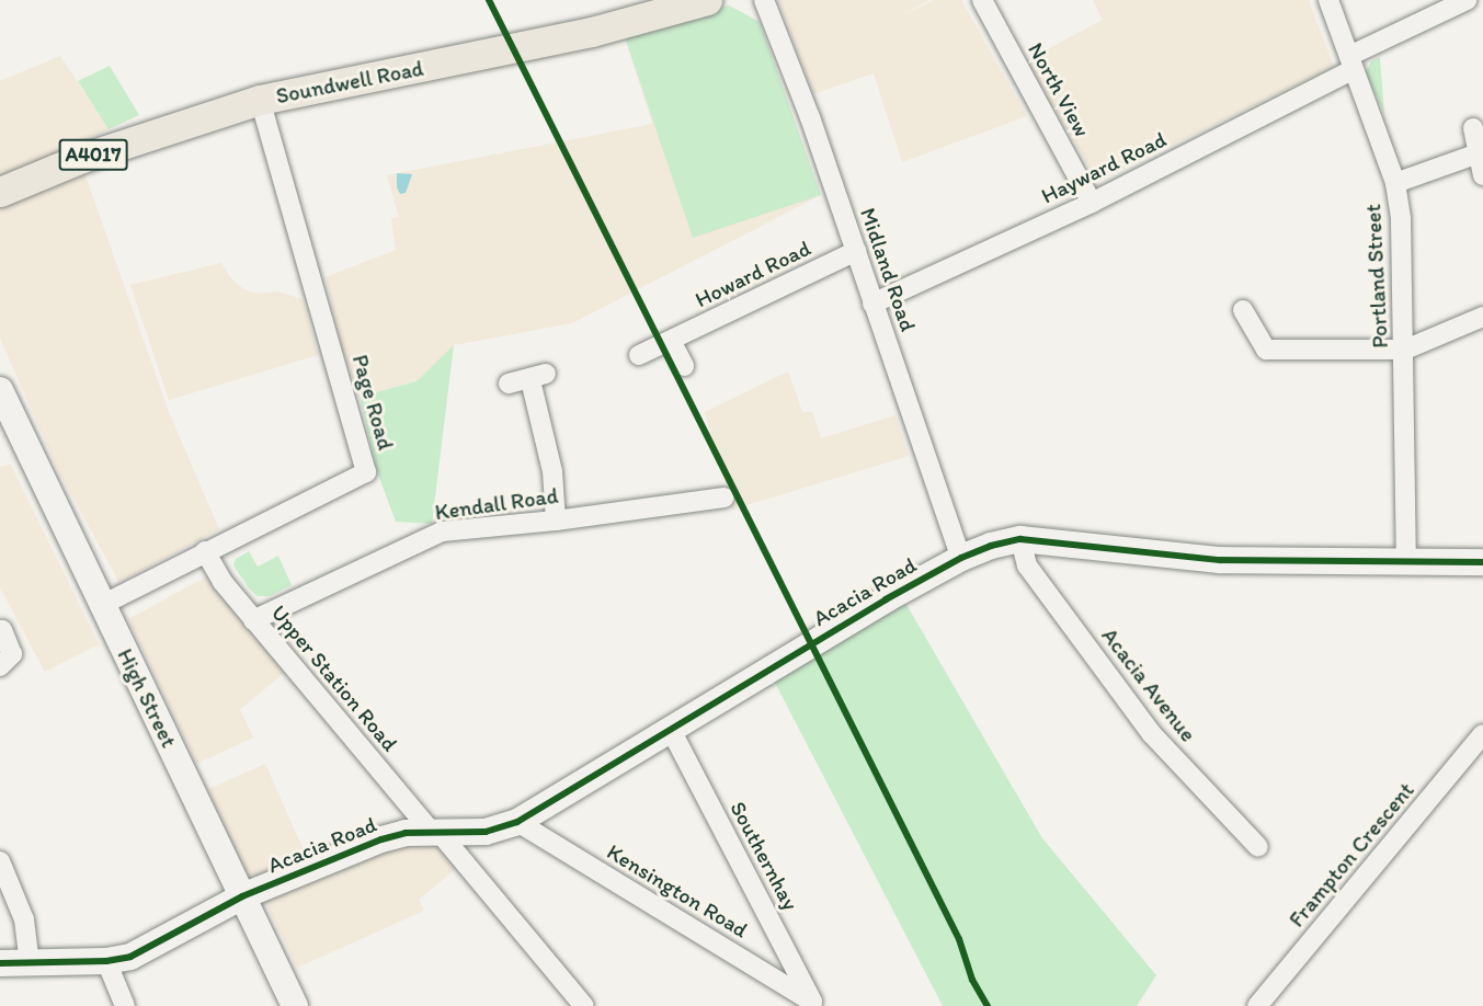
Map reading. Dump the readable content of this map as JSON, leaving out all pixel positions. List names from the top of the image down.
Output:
{
  "streets": {
    "main road": ["Soundwell Road", "A4017"],
    "street": [
      "North View",
      "Hayward Road",
      "Midland Road",
      "Howard Road",
      "Portland Street",
      "Page Road",
      "Kendall Road",
      "Acacia Road",
      "Upper Station Road",
      "Acacia Avenue",
      "High Street",
      "Frampton Crescent",
      "Southernhay",
      "Kensington Road"
    ]
  },
  "crossings": [
    ["Soundwell Road", "Page Road"],
    ["North View", "Hayward Road"],
    ["Hayward Road", "Midland Road"],
    ["Hayward Road", "Portland Street"],
    ["Midland Road", "Howard Road"],
    ["Midland Road", "Acacia Road"],
    ["Portland Street", "Acacia Road"],
    ["Page Road", "Upper Station Road"],
    ["Page Road", "High Street"],
    ["Kendall Road", "Upper Station Road"],
    ["Acacia Road", "Upper Station Road"],
    ["Acacia Road", "Acacia Avenue"],
    ["Acacia Road", "High Street"],
    ["Acacia Road", "Southernhay"],
    ["Acacia Road", "Kensington Road"],
    ["Southernhay", "Kensington Road"]
  ]
}
